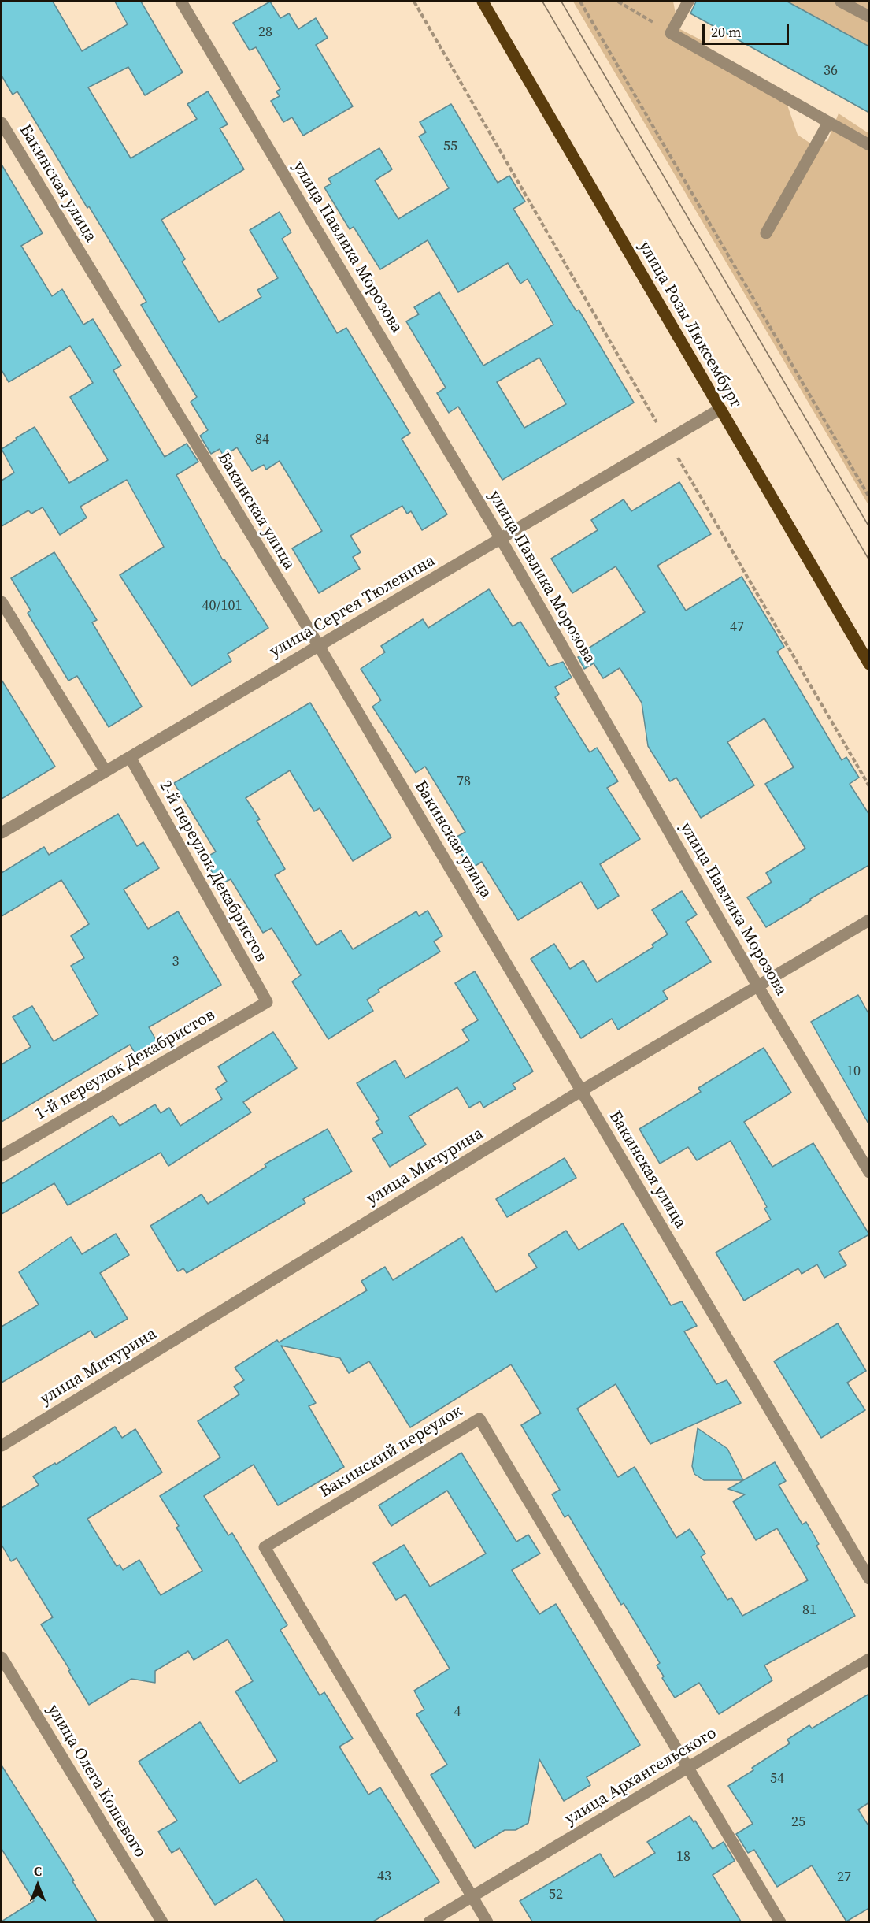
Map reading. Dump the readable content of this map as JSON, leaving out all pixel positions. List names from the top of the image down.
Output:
{
  "streets": {
    "main road": ["улица Розы Люксембург"],
    "street": [
      "Бакинская улица",
      "улица Павлика Морозова",
      "улица Сергея Тюленина",
      "2-й переулок Декабристов",
      "1-й переулок Декабристов",
      "улица Мичурина",
      "Бакинский переулок",
      "улица Архангельского",
      "улица Олега Кошевого"
    ]
  },
  "crossings": [
    ["Бакинская улица", "улица Сергея Тюленина"],
    ["Бакинская улица", "улица Мичурина"],
    ["улица Павлика Морозова", "улица Сергея Тюленина"],
    ["улица Павлика Морозова", "улица Мичурина"],
    ["улица Розы Люксембург", "улица Сергея Тюленина"],
    ["улица Сергея Тюленина", "2-й переулок Декабристов"],
    ["2-й переулок Декабристов", "1-й переулок Декабристов"],
    ["Бакинский переулок", "улица Архангельского"]
  ],
  "house_numbers": [
    "28",
    "36",
    "55",
    "84",
    "40/101",
    "47",
    "78",
    "3",
    "10",
    "81",
    "4",
    "54",
    "25",
    "18",
    "43",
    "27",
    "52"
  ],
  "scale_bar": "20 m",
  "north": "top"
}
